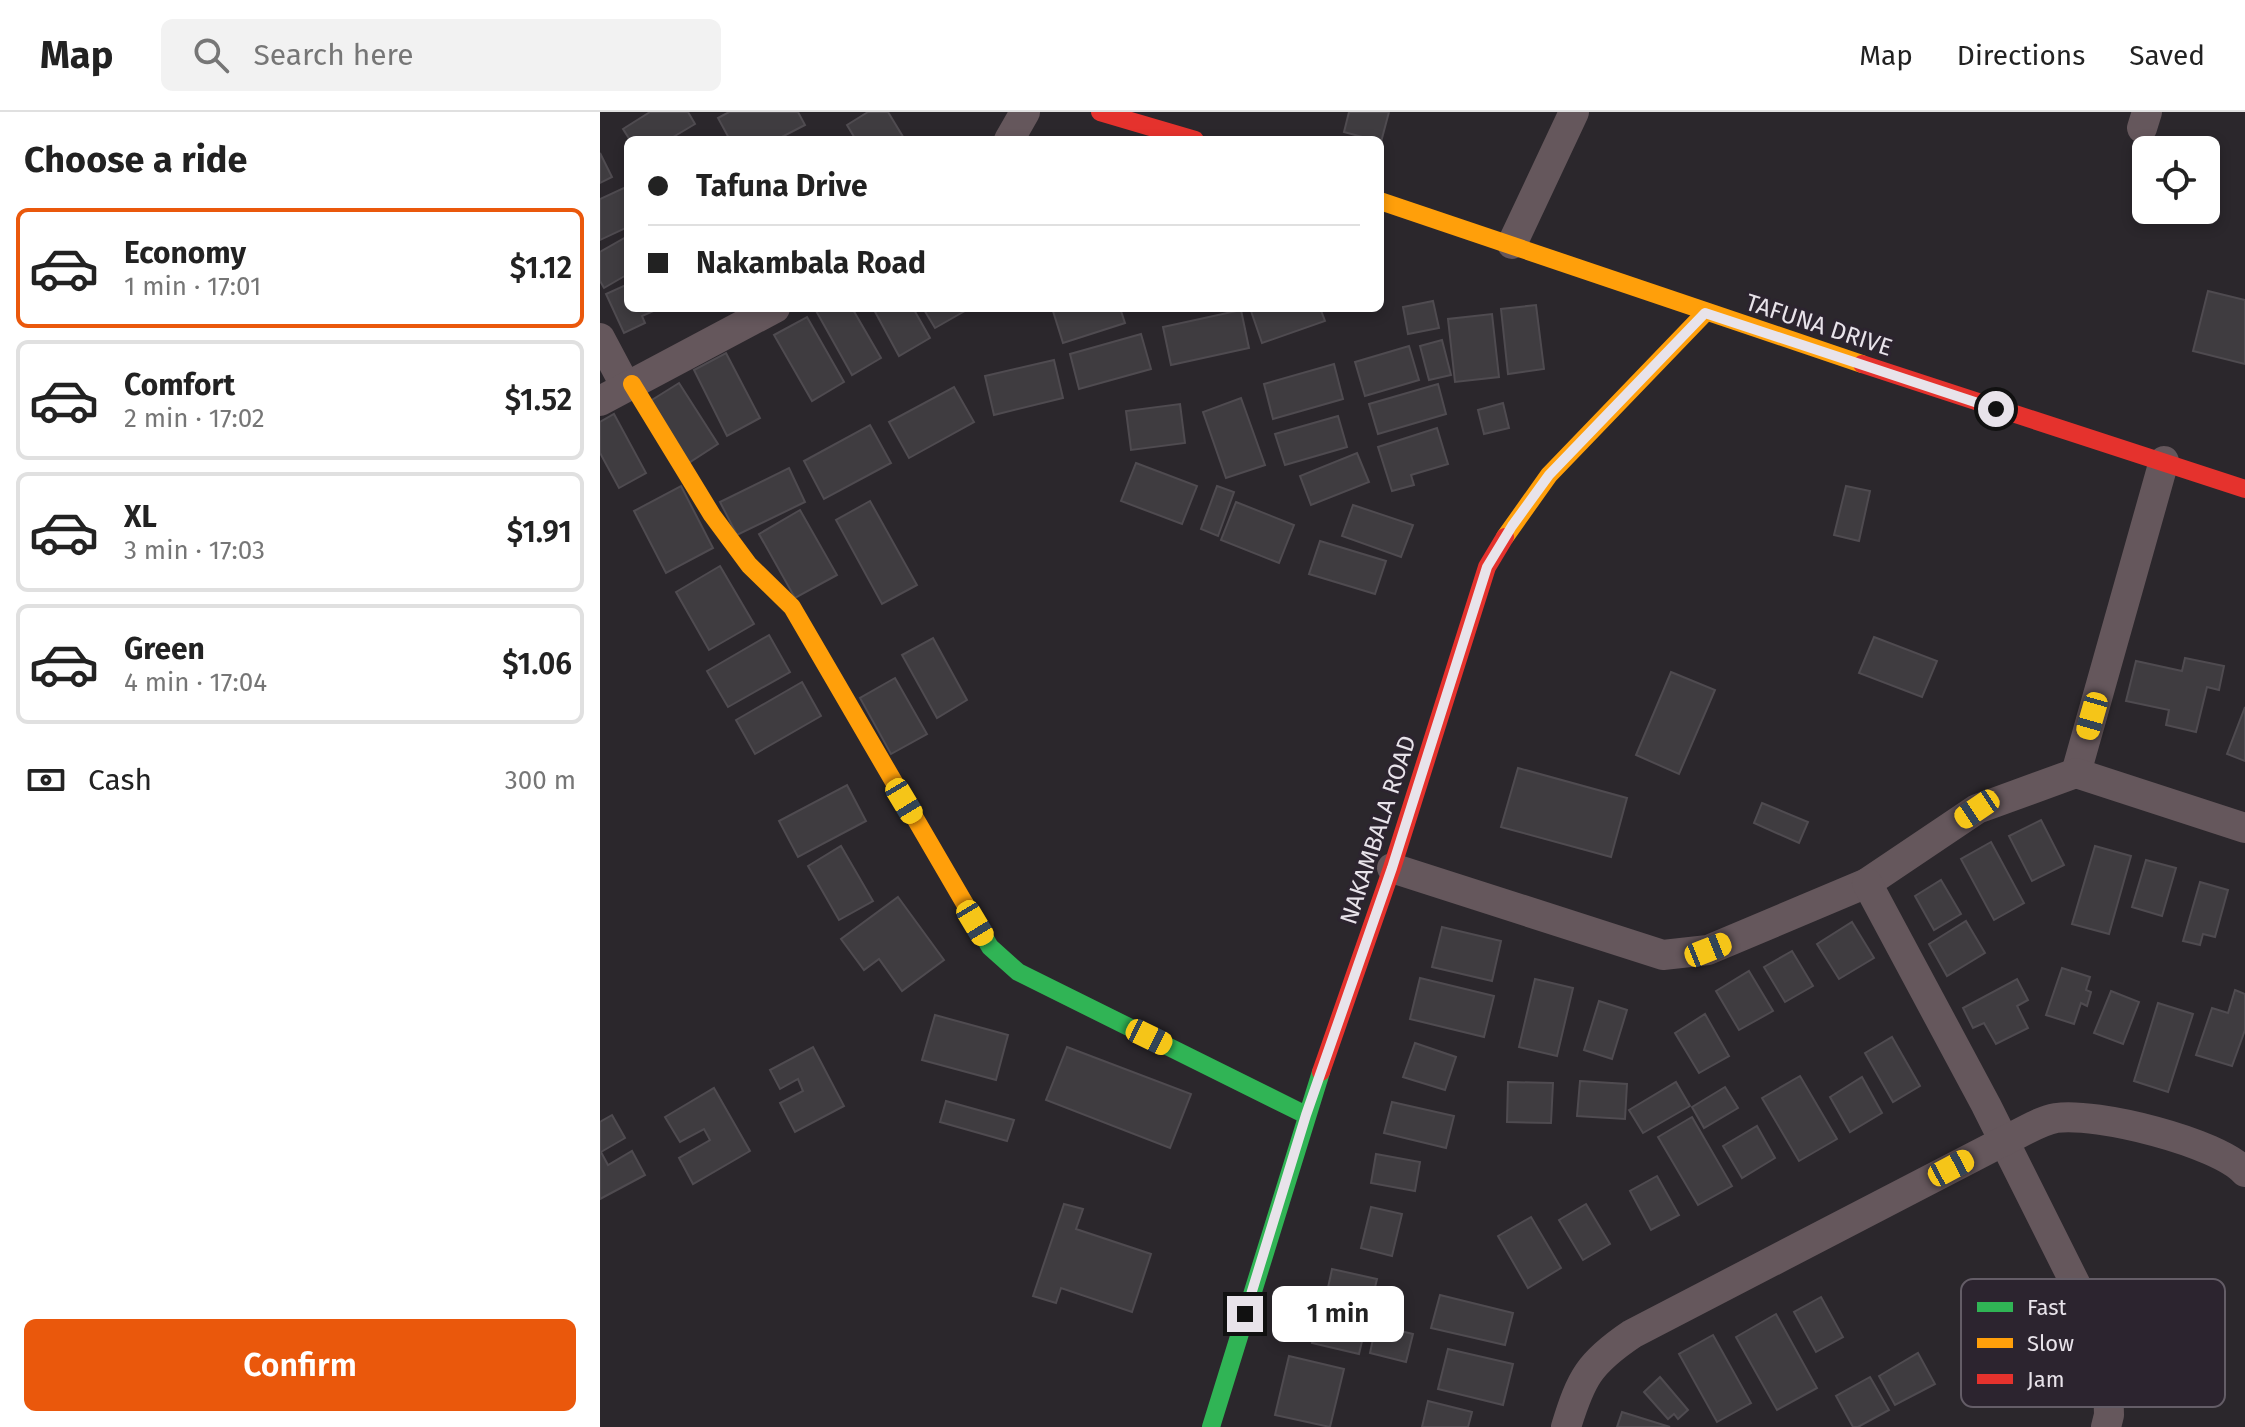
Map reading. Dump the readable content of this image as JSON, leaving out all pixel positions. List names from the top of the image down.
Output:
{
  "streets": {
    "main road": ["TAFUNA DRIVE", "NAKAMBALA ROAD"]
  },
  "crossings": [
    ["TAFUNA DRIVE", "NAKAMBALA ROAD"]
  ],
  "legend": ["Fast", "Slow", "Jam"],
  "page": {
    "header": "Map",
    "search": "Search here",
    "nav": ["Map", "Directions", "Saved"],
    "heading": "Choose a ride",
    "banner": ["Tafuna Drive", "Nakambala Road"],
    "list": [
      {
        "name": "Economy",
        "note": "1 min · 17:01",
        "value": "$1.12"
      },
      {
        "name": "Comfort",
        "note": "2 min · 17:02",
        "value": "$1.52"
      },
      {
        "name": "XL",
        "note": "3 min · 17:03",
        "value": "$1.91"
      },
      {
        "name": "Green",
        "note": "4 min · 17:04",
        "value": "$1.06"
      }
    ],
    "pay": ["Cash", "300 m"],
    "bubble": "1 min",
    "buttons": "Confirm"
  }
}
